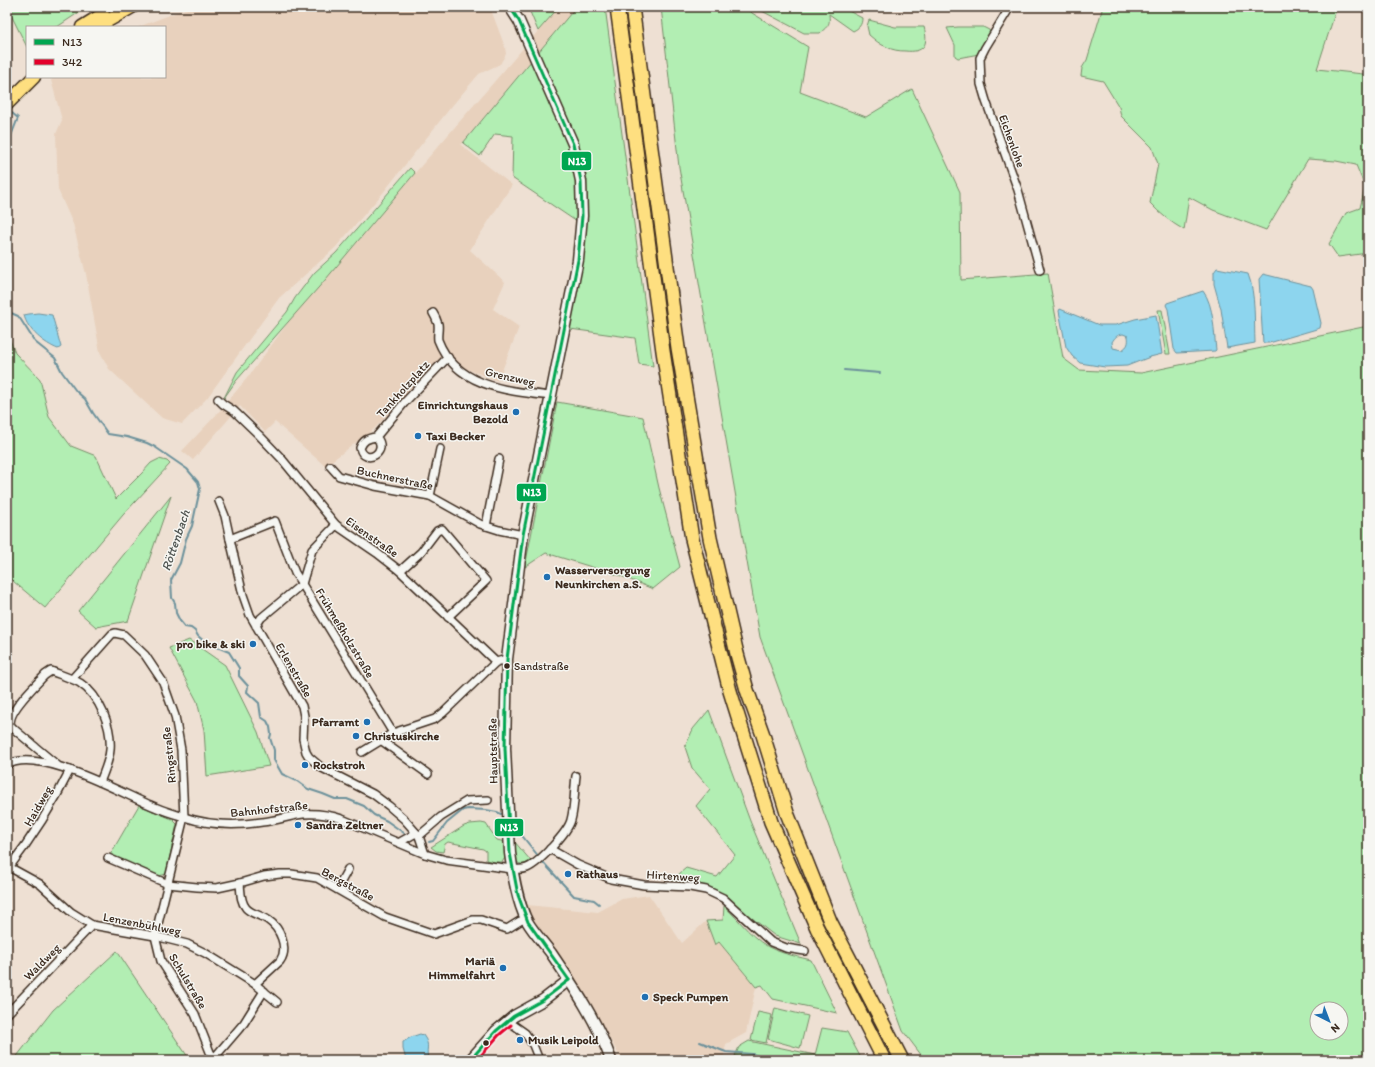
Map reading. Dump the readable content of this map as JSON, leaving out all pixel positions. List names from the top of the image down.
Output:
{
  "streets": {
    "main road": ["Hauptstraße"],
    "street": [
      "Eichenlohe",
      "Grenzweg",
      "Tankholzplatz",
      "Buchnerstraße",
      "Eisenstraße",
      "Frühmeßholzstraße",
      "Erlenstraße",
      "Ringstraße",
      "Haidweg",
      "Bahnhofstraße",
      "Hirtenweg",
      "Bergstraße",
      "Lenzenbühlweg",
      "Waldweg",
      "Schulstraße"
    ]
  },
  "crossings": [
    ["Grenzweg", "Tankholzplatz"],
    ["Grenzweg", "Hauptstraße"],
    ["Buchnerstraße", "Hauptstraße"],
    ["Eisenstraße", "Frühmeßholzstraße"],
    ["Erlenstraße", "Bahnhofstraße"],
    ["Hauptstraße", "Bahnhofstraße"],
    ["Hauptstraße", "Bergstraße"],
    ["Ringstraße", "Bahnhofstraße"],
    ["Ringstraße", "Schulstraße"],
    ["Haidweg", "Bahnhofstraße"],
    ["Haidweg", "Lenzenbühlweg"],
    ["Bahnhofstraße", "Hirtenweg"],
    ["Bahnhofstraße", "Schulstraße"],
    ["Bergstraße", "Schulstraße"],
    ["Lenzenbühlweg", "Waldweg"],
    ["Lenzenbühlweg", "Schulstraße"]
  ],
  "water": ["Röttenbach"],
  "places": [
    "Einrichtungshaus Bezold",
    "Taxi Becker",
    "Wasserversorgung Neunkirchen a.S.",
    "pro bike & ski",
    "Sandstraße",
    "Pfarramt",
    "Christuskirche",
    "Rockstroh",
    "Sandra Zeltner",
    "Rathaus",
    "Mariä Himmelfahrt",
    "Speck Pumpen",
    "Musik Leipold"
  ],
  "lines": ["transit line N13", "transit line 342"],
  "legend": ["N13", "342"],
  "north": "bottom right"
}
